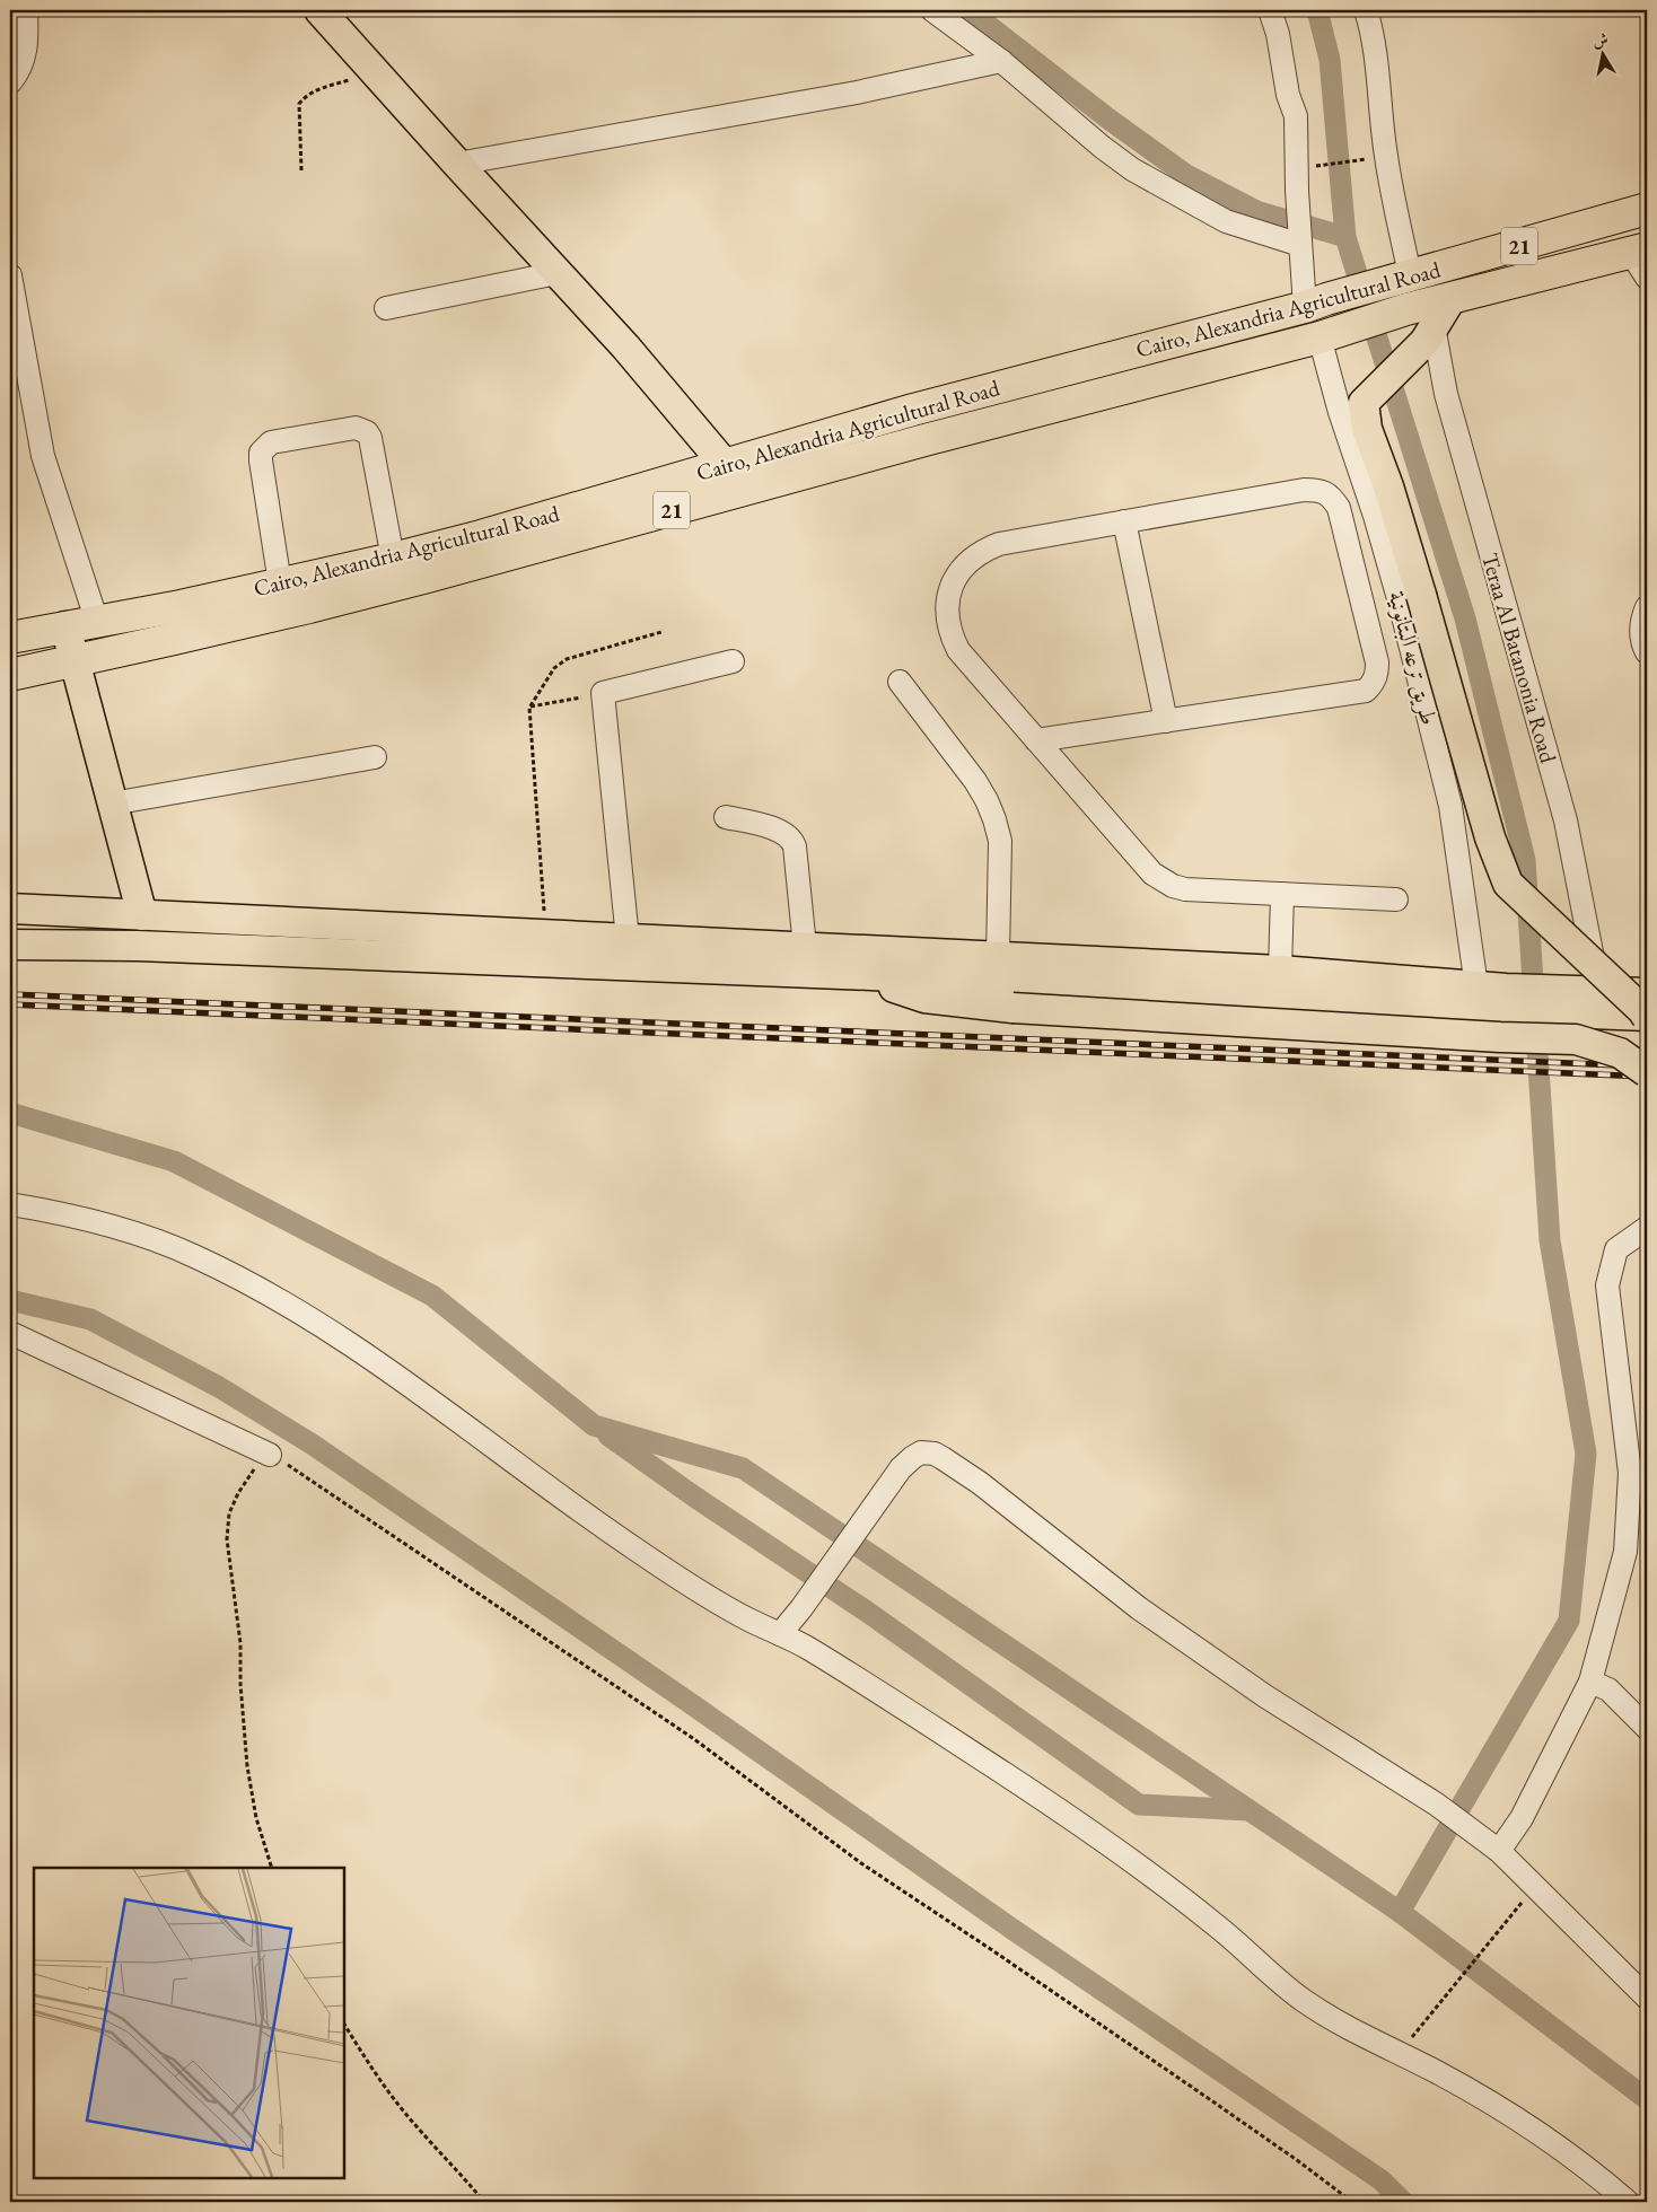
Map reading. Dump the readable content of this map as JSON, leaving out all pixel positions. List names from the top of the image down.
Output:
{
  "streets": {
    "highway": ["21", "Cairo, Alexandria Agricultural Road"],
    "street": ["طريق ترعه البتانونية", "Teraa Al Batanonia Road"]
  },
  "crossings": [
    ["Cairo, Alexandria Agricultural Road", "طريق ترعه البتانونية"]
  ],
  "north": "top"
}
